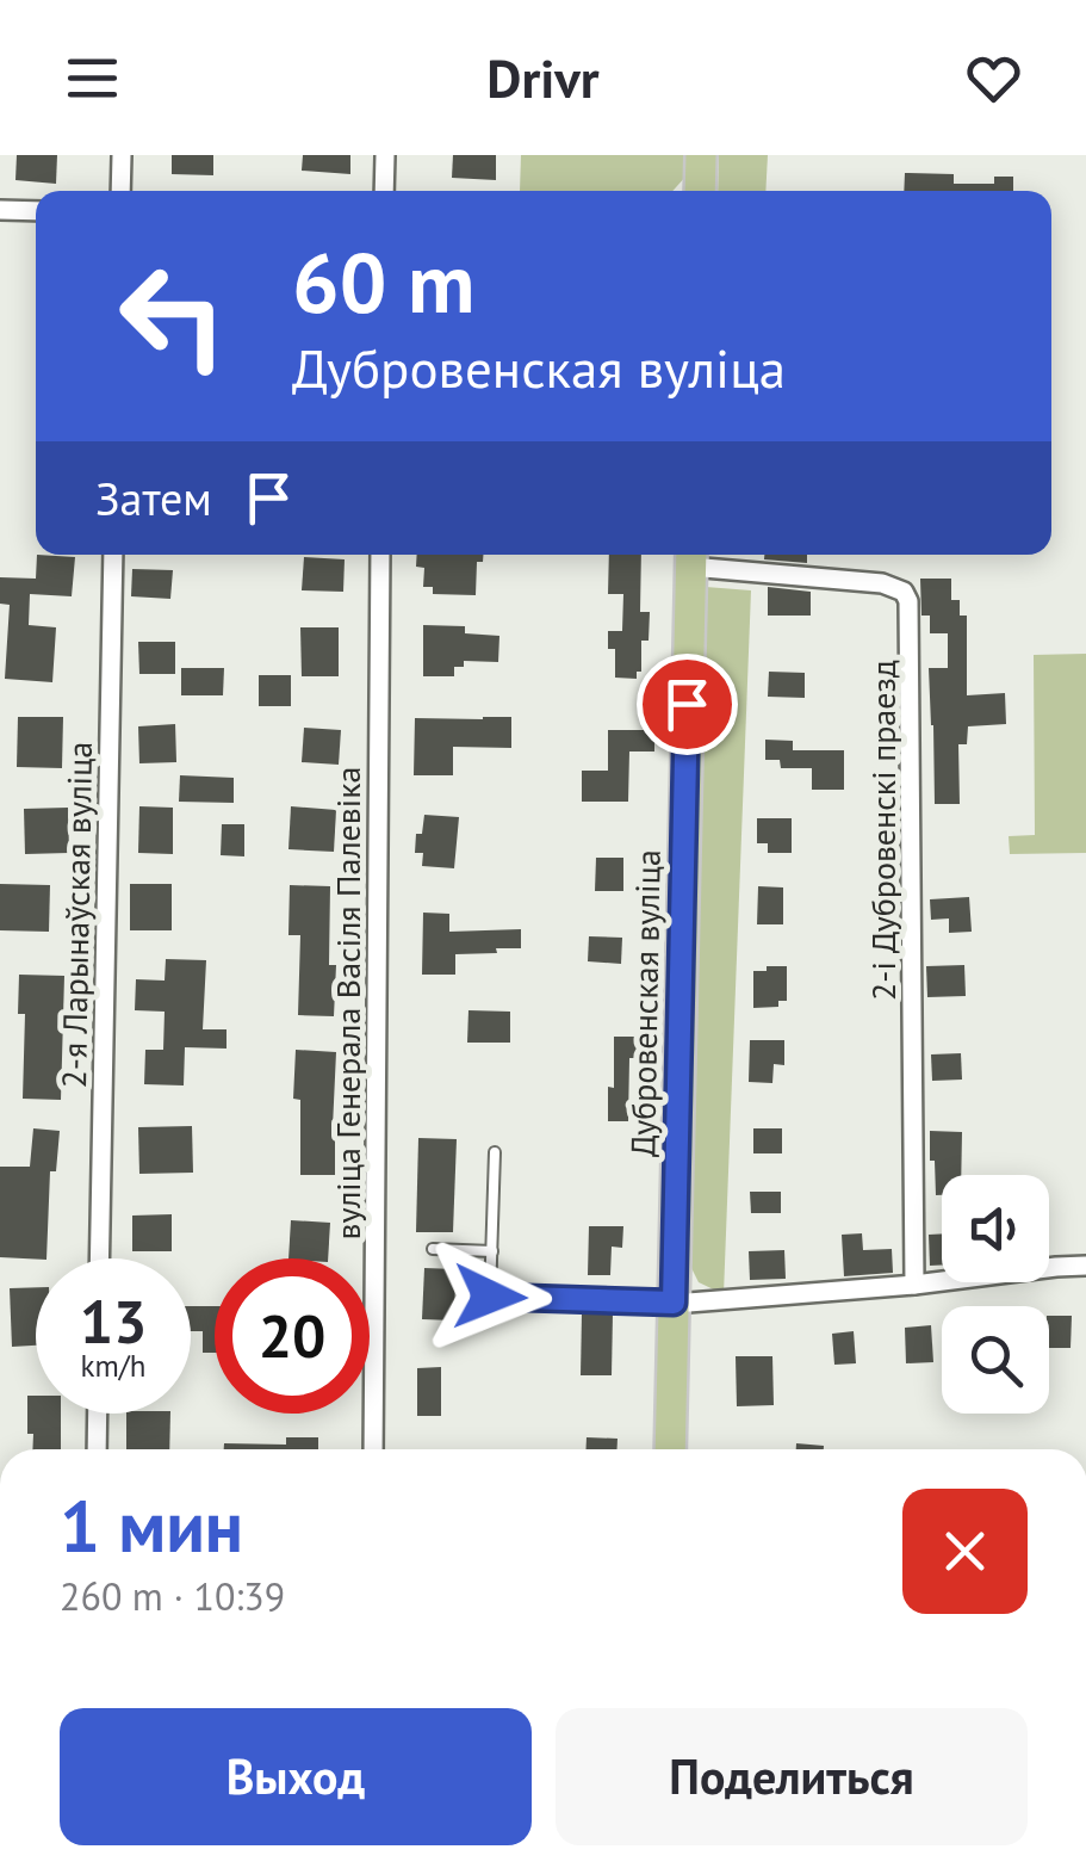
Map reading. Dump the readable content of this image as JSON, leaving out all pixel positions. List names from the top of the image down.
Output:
{
  "streets": {
    "main road": ["Дубровенская вуліца"],
    "street": ["2-і Дубровенскі праезд", "2-я Ларынаўская вуліца", "вуліца Генерала Васіля Палевіка"]
  },
  "crossings": [
    ["2-і Дубровенскі праезд", "Дубровенская вуліца"]
  ],
  "page": {
    "header": "Drivr",
    "turn": ["60 m", "Дубровенская вуліца"],
    "then": "Затем",
    "speed": "13 km/h",
    "limit": "20",
    "heading": ["1 мин", "260 m · 10:39"],
    "buttons": ["Выход", "Поделиться"]
  }
}
